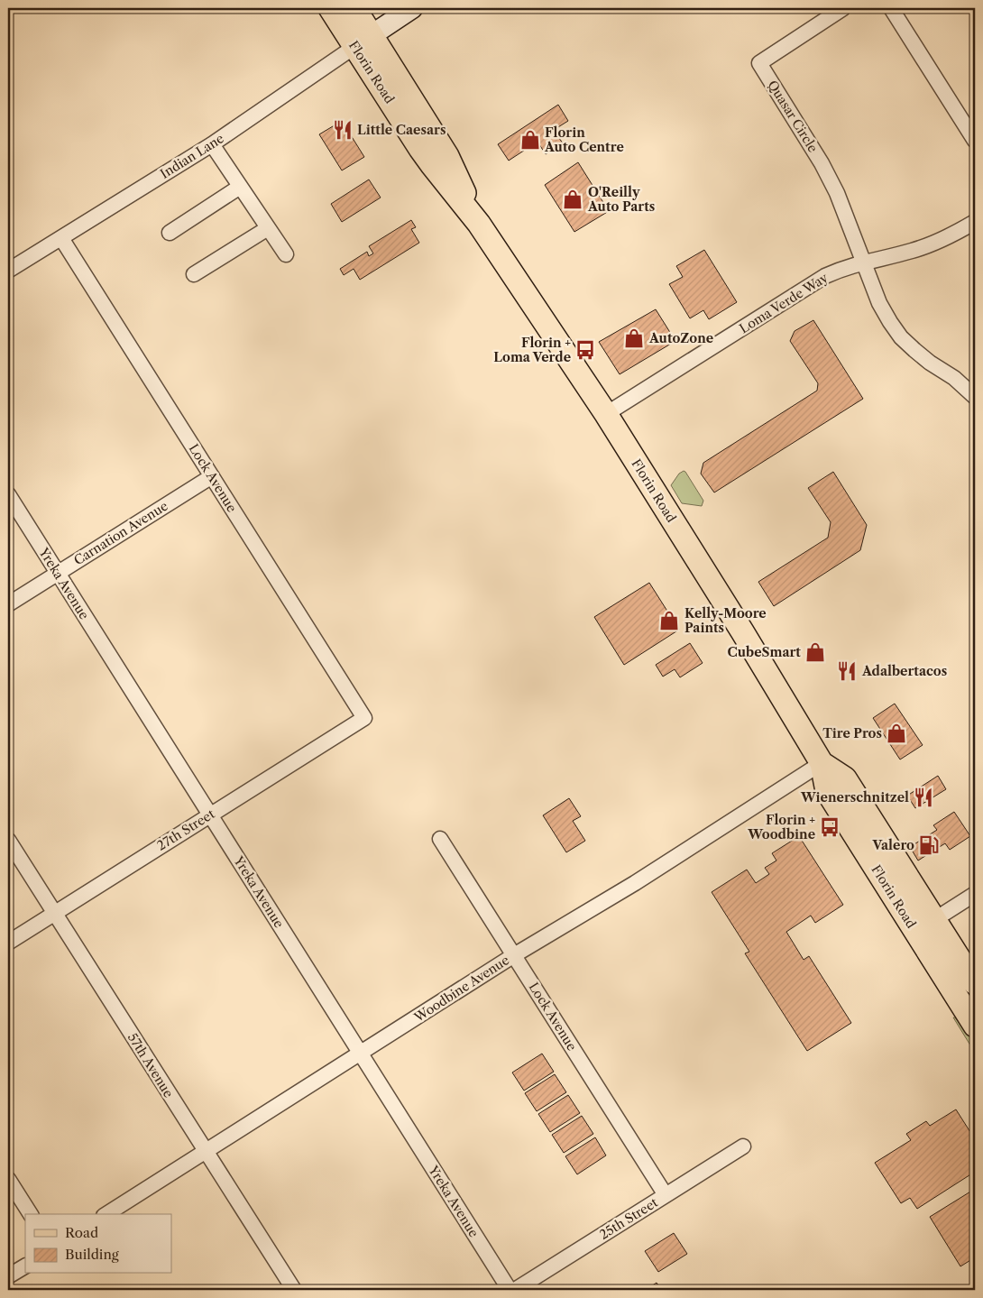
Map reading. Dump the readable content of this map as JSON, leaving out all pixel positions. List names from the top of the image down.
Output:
{
  "streets": {
    "main road": ["Florin Road"],
    "street": [
      "Quasar Circle",
      "Indian Lane",
      "Loma Verde Way",
      "Lock Avenue",
      "Carnation Avenue",
      "Yreka Avenue",
      "27th Street",
      "Woodbine Avenue",
      "57th Avenue",
      "25th Street"
    ]
  },
  "crossings": [
    ["Florin Road", "Indian Lane"],
    ["Florin Road", "Loma Verde Way"],
    ["Florin Road", "Woodbine Avenue"],
    ["Quasar Circle", "Loma Verde Way"],
    ["Indian Lane", "Lock Avenue"],
    ["Lock Avenue", "Carnation Avenue"],
    ["Lock Avenue", "27th Street"],
    ["Lock Avenue", "Woodbine Avenue"],
    ["Lock Avenue", "25th Street"],
    ["Carnation Avenue", "Yreka Avenue"],
    ["Yreka Avenue", "27th Street"],
    ["Yreka Avenue", "Woodbine Avenue"],
    ["27th Street", "57th Avenue"],
    ["Woodbine Avenue", "57th Avenue"]
  ],
  "places": {
    "restaurant": ["Little Caesars", "Adalbertacos", "Wienerschnitzel"],
    "shop": [
      "Florin Auto Centre",
      "O'Reilly Auto Parts",
      "AutoZone",
      "Kelly-Moore Paints",
      "CubeSmart",
      "Tire Pros"
    ],
    "bus stop": ["Florin + Loma Verde", "Florin + Woodbine"],
    "fuel station": ["Valero"]
  },
  "legend": ["Road", "Building"]
}
